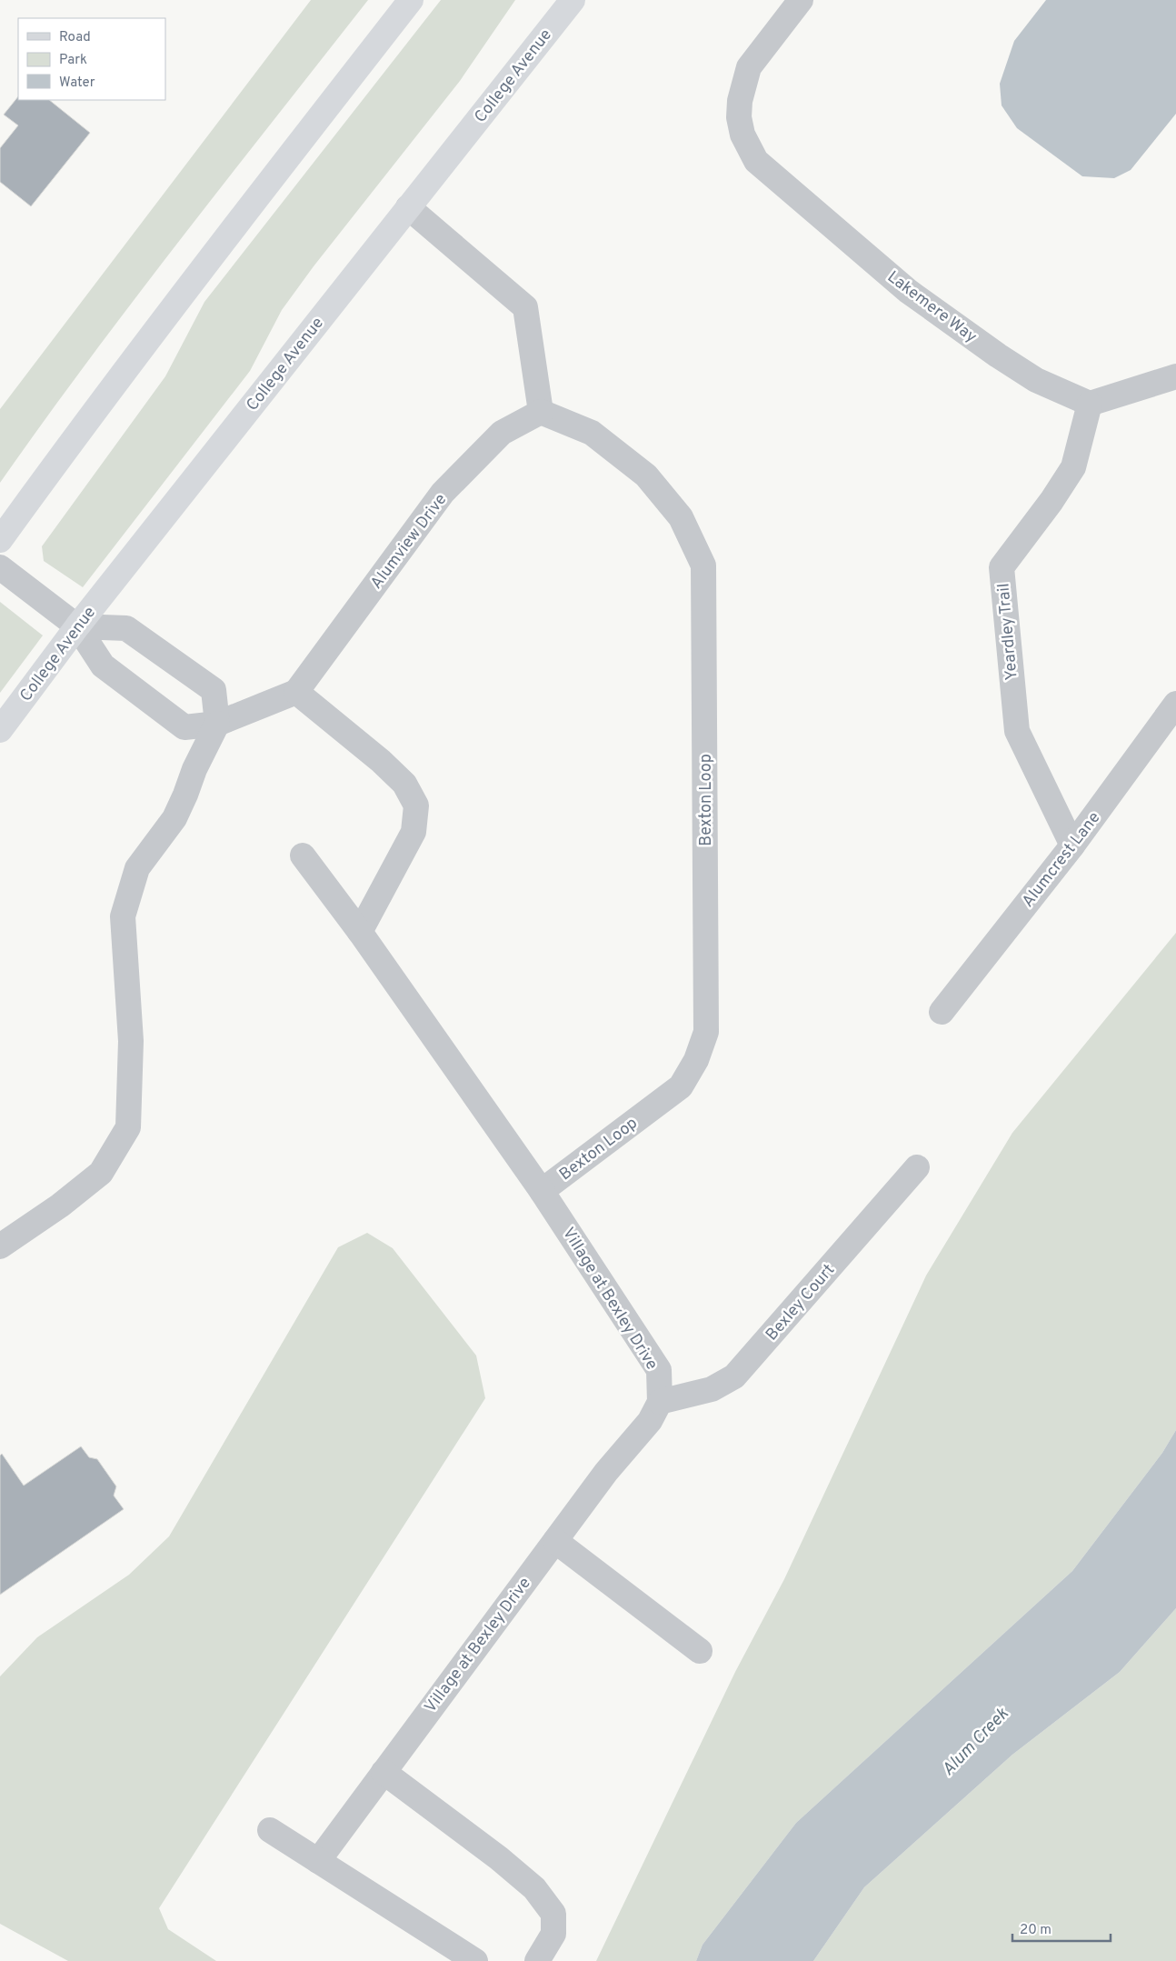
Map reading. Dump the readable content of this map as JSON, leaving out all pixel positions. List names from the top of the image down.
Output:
{
  "streets": {
    "main road": ["College Avenue"],
    "street": [
      "Lakemere Way",
      "Alumview Drive",
      "Yeardley Trail",
      "Bexton Loop",
      "Alumcrest Lane",
      "Village at Bexley Drive",
      "Bexley Court"
    ]
  },
  "crossings": [
    ["Lakemere Way", "Yeardley Trail"],
    ["Alumview Drive", "Bexton Loop"],
    ["Yeardley Trail", "Alumcrest Lane"],
    ["Bexton Loop", "Village at Bexley Drive"],
    ["Village at Bexley Drive", "Bexley Court"]
  ],
  "water": ["Alum Creek"],
  "legend": ["Road", "Park", "Water"],
  "scale_bar": "20 m"
}
